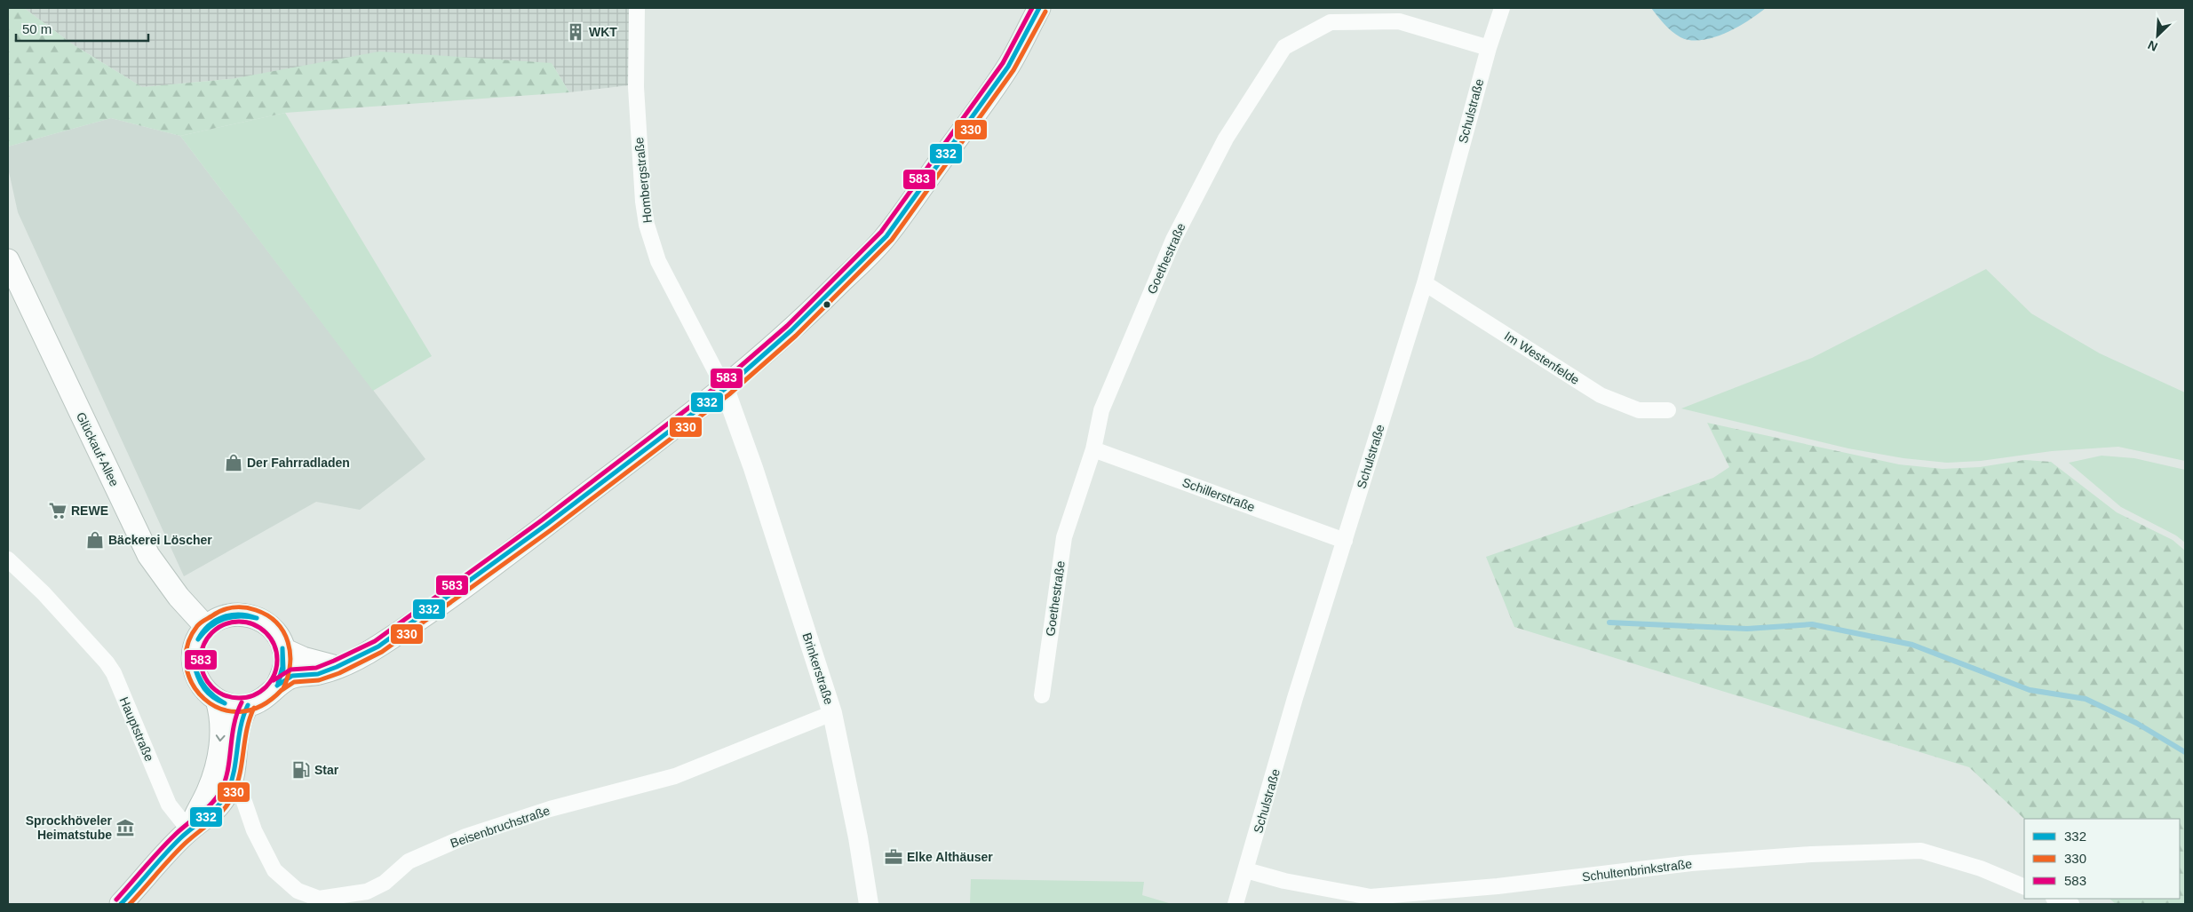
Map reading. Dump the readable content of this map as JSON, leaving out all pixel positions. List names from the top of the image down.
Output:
{
  "streets": {
    "main road": ["Glückauf-Allee"],
    "street": [
      "Schulstraße",
      "Hombergstraße",
      "Goethestraße",
      "Im Westenfelde",
      "Schillerstraße",
      "Brinkerstraße",
      "Hauptstraße",
      "Beisenbruchstraße",
      "Schultenbrinkstraße"
    ]
  },
  "crossings": [
    ["Schulstraße", "Goethestraße"],
    ["Schulstraße", "Im Westenfelde"],
    ["Schulstraße", "Schillerstraße"],
    ["Schulstraße", "Schultenbrinkstraße"],
    ["Hombergstraße", "Brinkerstraße"],
    ["Goethestraße", "Schillerstraße"],
    ["Brinkerstraße", "Beisenbruchstraße"]
  ],
  "places": {
    "building": ["WKT"],
    "shop": ["Der Fahrradladen", "Bäckerei Löscher"],
    "supermarket": ["REWE"],
    "fuel station": ["Star"],
    "museum": ["Sprockhöveler Heimatstube"],
    "office": ["Elke Althäuser"]
  },
  "lines": ["transit line 332", "transit line 583", "transit line 330"],
  "legend": ["332", "330", "583"],
  "scale_bar": "50 m",
  "north": "bottom left"
}
